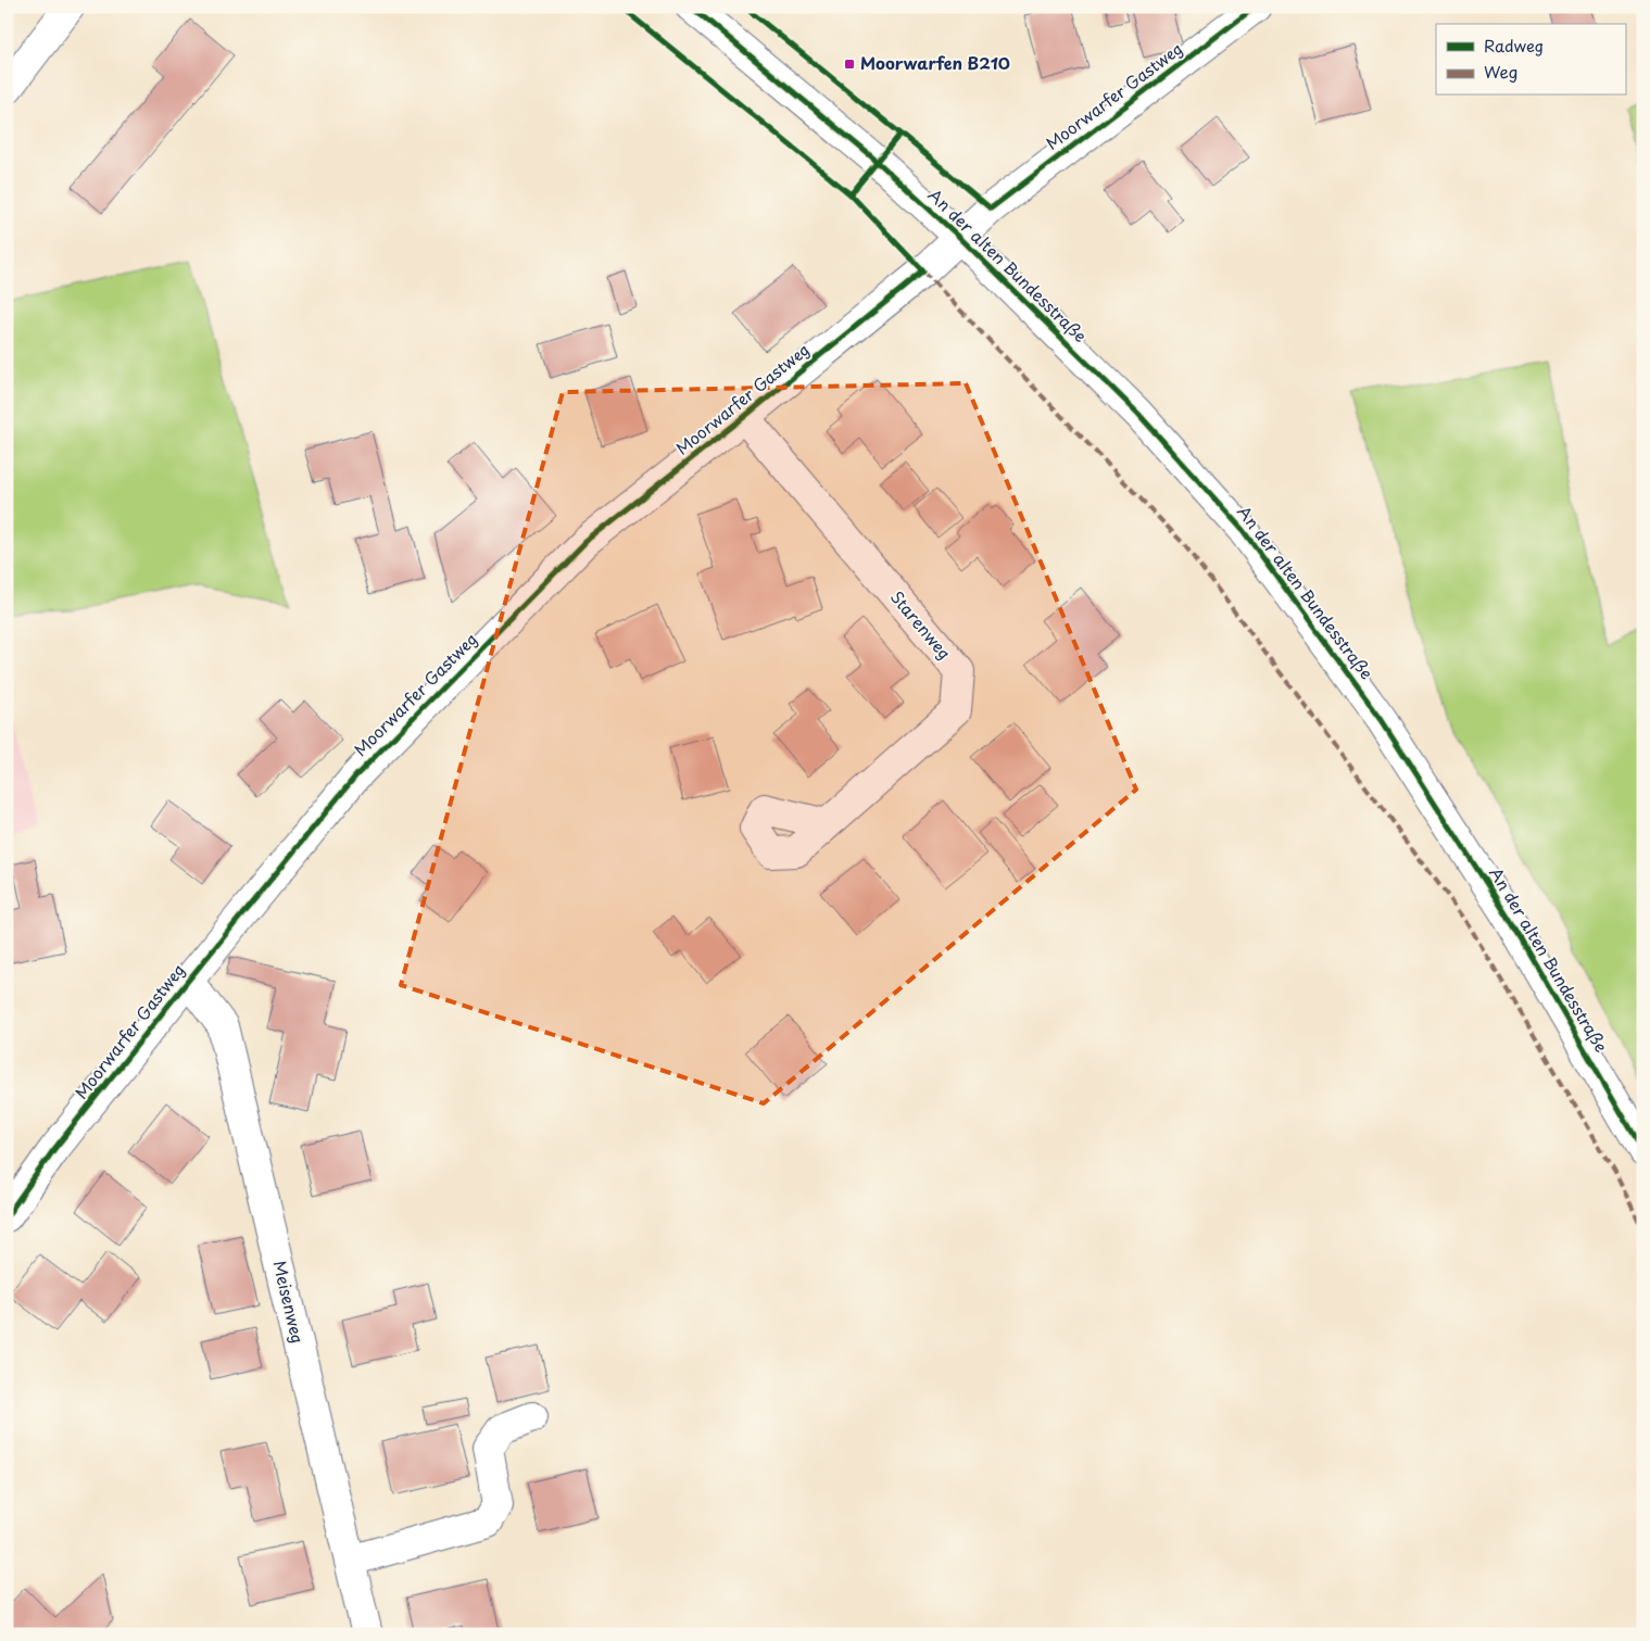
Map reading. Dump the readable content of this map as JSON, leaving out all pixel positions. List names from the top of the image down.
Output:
{
  "streets": {
    "street": [
      "Moorwarfer Gastweg",
      "An der alten Bundesstraße",
      "Starenweg",
      "Meisenweg"
    ]
  },
  "crossings": [
    ["Moorwarfer Gastweg", "An der alten Bundesstraße"],
    ["Moorwarfer Gastweg", "Starenweg"],
    ["Moorwarfer Gastweg", "Meisenweg"]
  ],
  "places": {
    "transit": ["Moorwarfen B210"]
  },
  "legend": ["Radweg", "Weg"]
}
